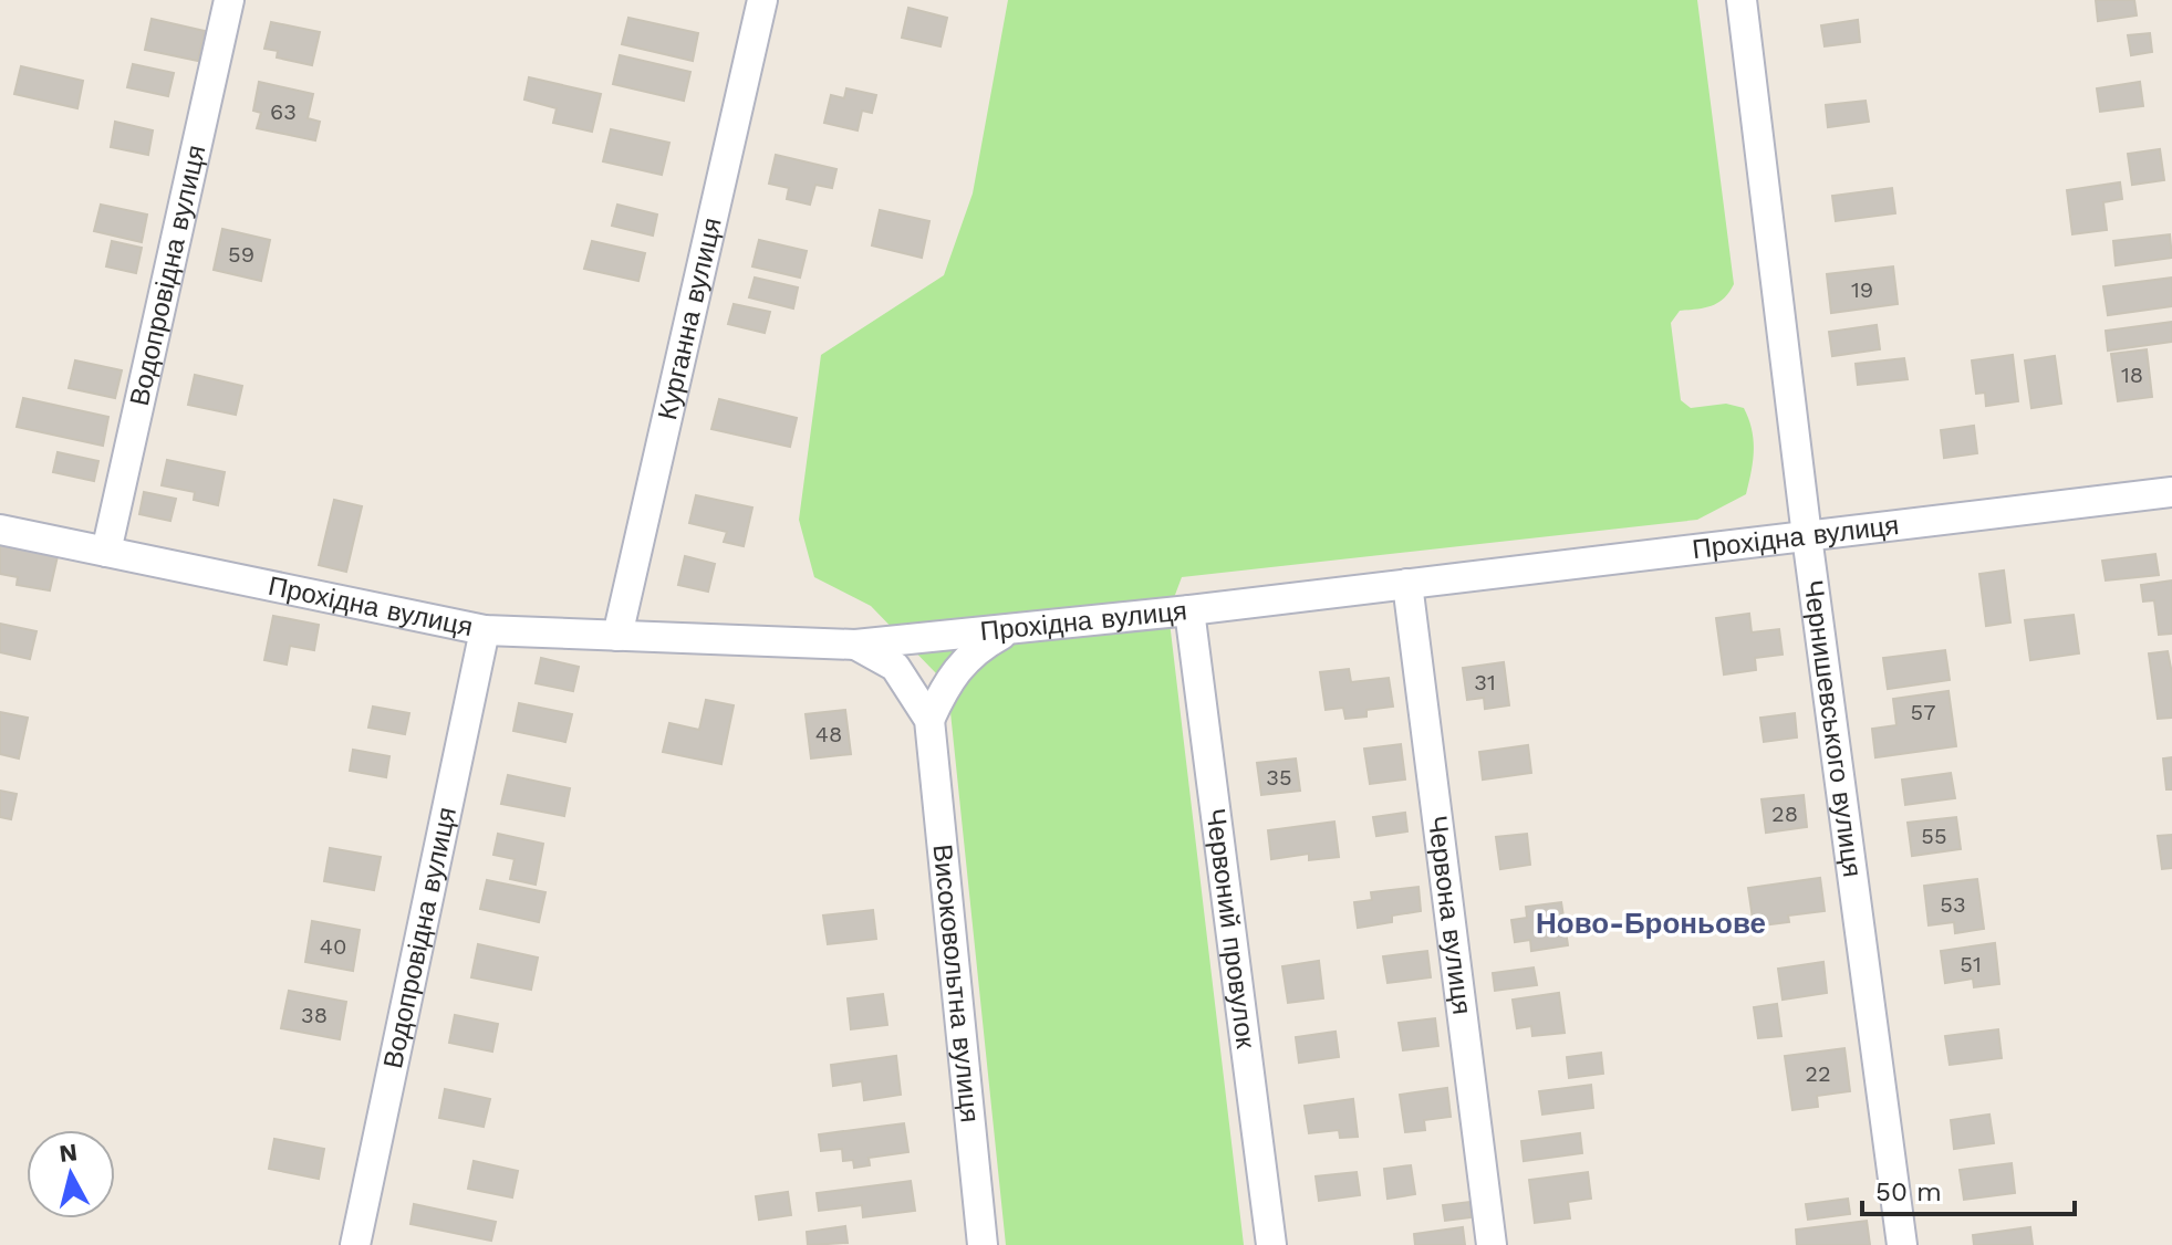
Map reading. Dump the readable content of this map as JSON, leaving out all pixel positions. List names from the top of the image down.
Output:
{
  "streets": {
    "street": [
      "Водопровідна вулиця",
      "Курганна вулиця",
      "Прохідна вулиця",
      "Чернишевського вулиця",
      "Червона вулиця",
      "Червоний провулок",
      "Високовольтна вулиця"
    ]
  },
  "crossings": [
    ["Водопровідна вулиця", "Прохідна вулиця"],
    ["Курганна вулиця", "Прохідна вулиця"],
    ["Прохідна вулиця", "Чернишевського вулиця"],
    ["Прохідна вулиця", "Червона вулиця"],
    ["Прохідна вулиця", "Червоний провулок"],
    ["Прохідна вулиця", "Високовольтна вулиця"]
  ],
  "districts": ["Ново-Броньове"],
  "house_numbers": [
    "63",
    "59",
    "19",
    "18",
    "31",
    "57",
    "48",
    "35",
    "28",
    "55",
    "53",
    "40",
    "51",
    "38",
    "22"
  ],
  "scale_bar": "50 m",
  "north": "top"
}
